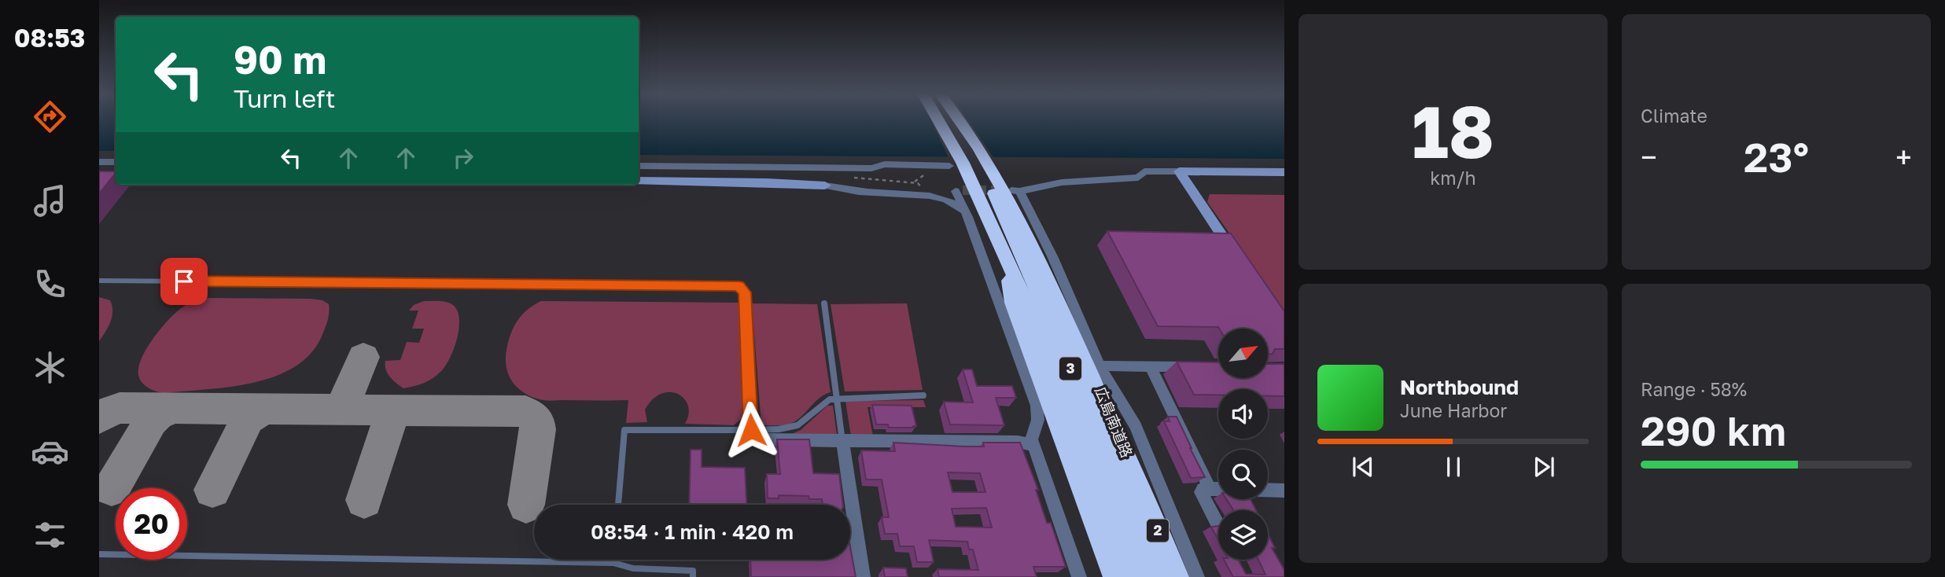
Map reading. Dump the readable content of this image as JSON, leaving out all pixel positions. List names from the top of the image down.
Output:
{
  "streets": {
    "highway": ["3", "広島南道路", "2"]
  },
  "crossings": [
    ["3", "広島南道路"]
  ],
  "north": "top right",
  "page": {
    "tabs": "08:53",
    "tile": [
      ["18", "km/h"],
      "Climate",
      ["Range · 58%", "290 km"]
    ],
    "turn": ["90 m", "Turn left"],
    "heat": ["−", "23°", "+"],
    "song": ["Northbound", "June Harbor"],
    "limit": "20",
    "trip": "08:54 · 1 min · 420 m"
  }
}
